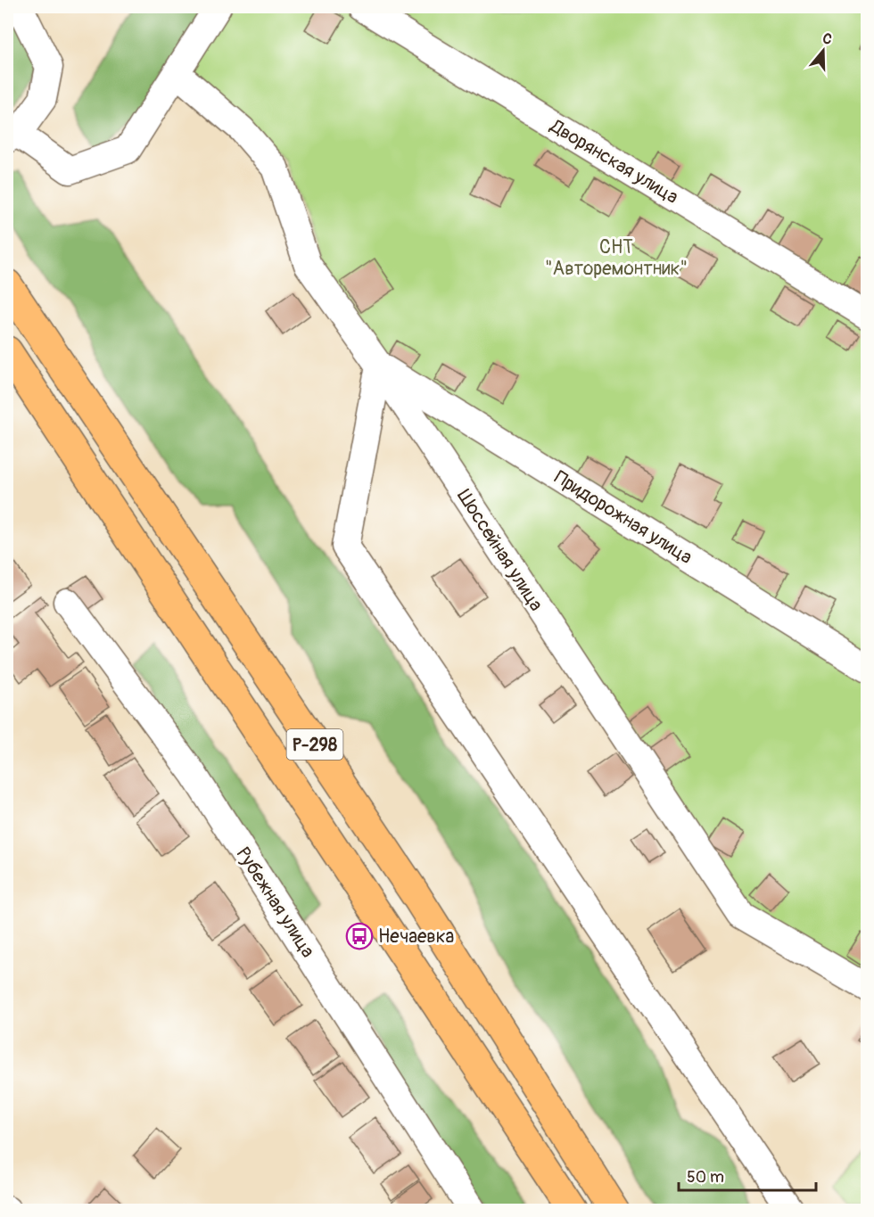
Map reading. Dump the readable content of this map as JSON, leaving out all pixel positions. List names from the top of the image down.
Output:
{
  "streets": {
    "highway": ["Р-298"],
    "street": [
      "Дворянская улица",
      "Придорожная улица",
      "Шоссейная улица",
      "Рубежная улица"
    ]
  },
  "crossings": [
    ["Придорожная улица", "Шоссейная улица"]
  ],
  "parks": ["СНТ \"Авторемонтник\""],
  "places": {
    "bus stop": ["Нечаевка"]
  },
  "scale_bar": "50 m",
  "north": "top"
}
